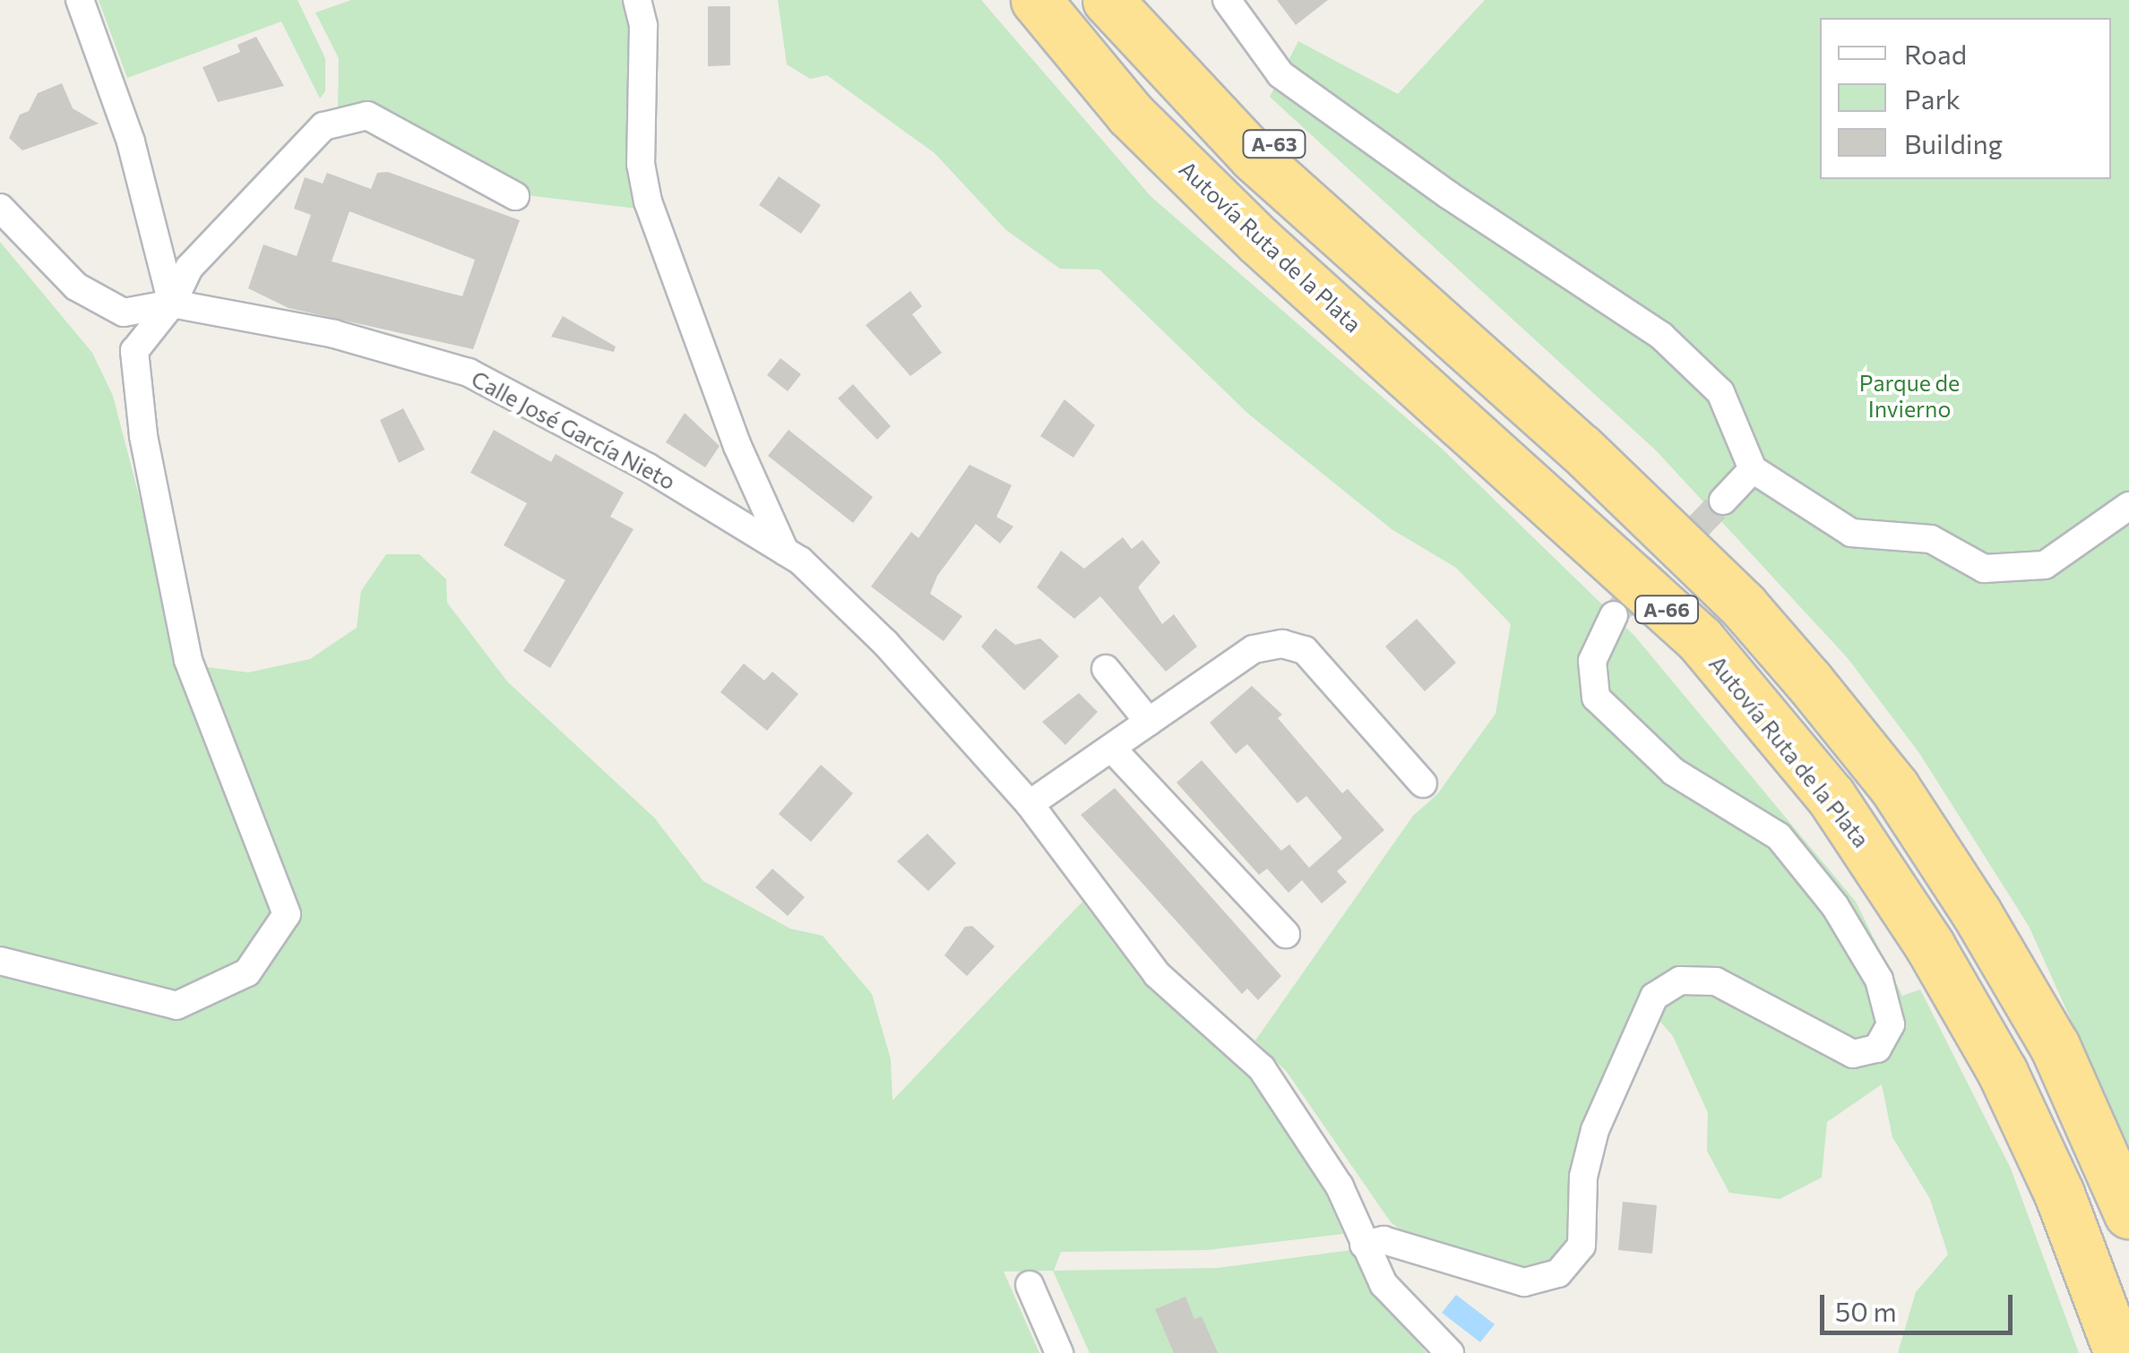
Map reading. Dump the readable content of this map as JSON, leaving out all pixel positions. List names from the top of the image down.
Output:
{
  "streets": {
    "highway": ["A-63", "Autovía Ruta de la Plata", "A-66"],
    "street": ["Calle José García Nieto"]
  },
  "crossings": [
    ["A-63", "A-66"]
  ],
  "parks": ["Parque de Invierno"],
  "legend": ["Road", "Park", "Building"],
  "scale_bar": "50 m"
}
